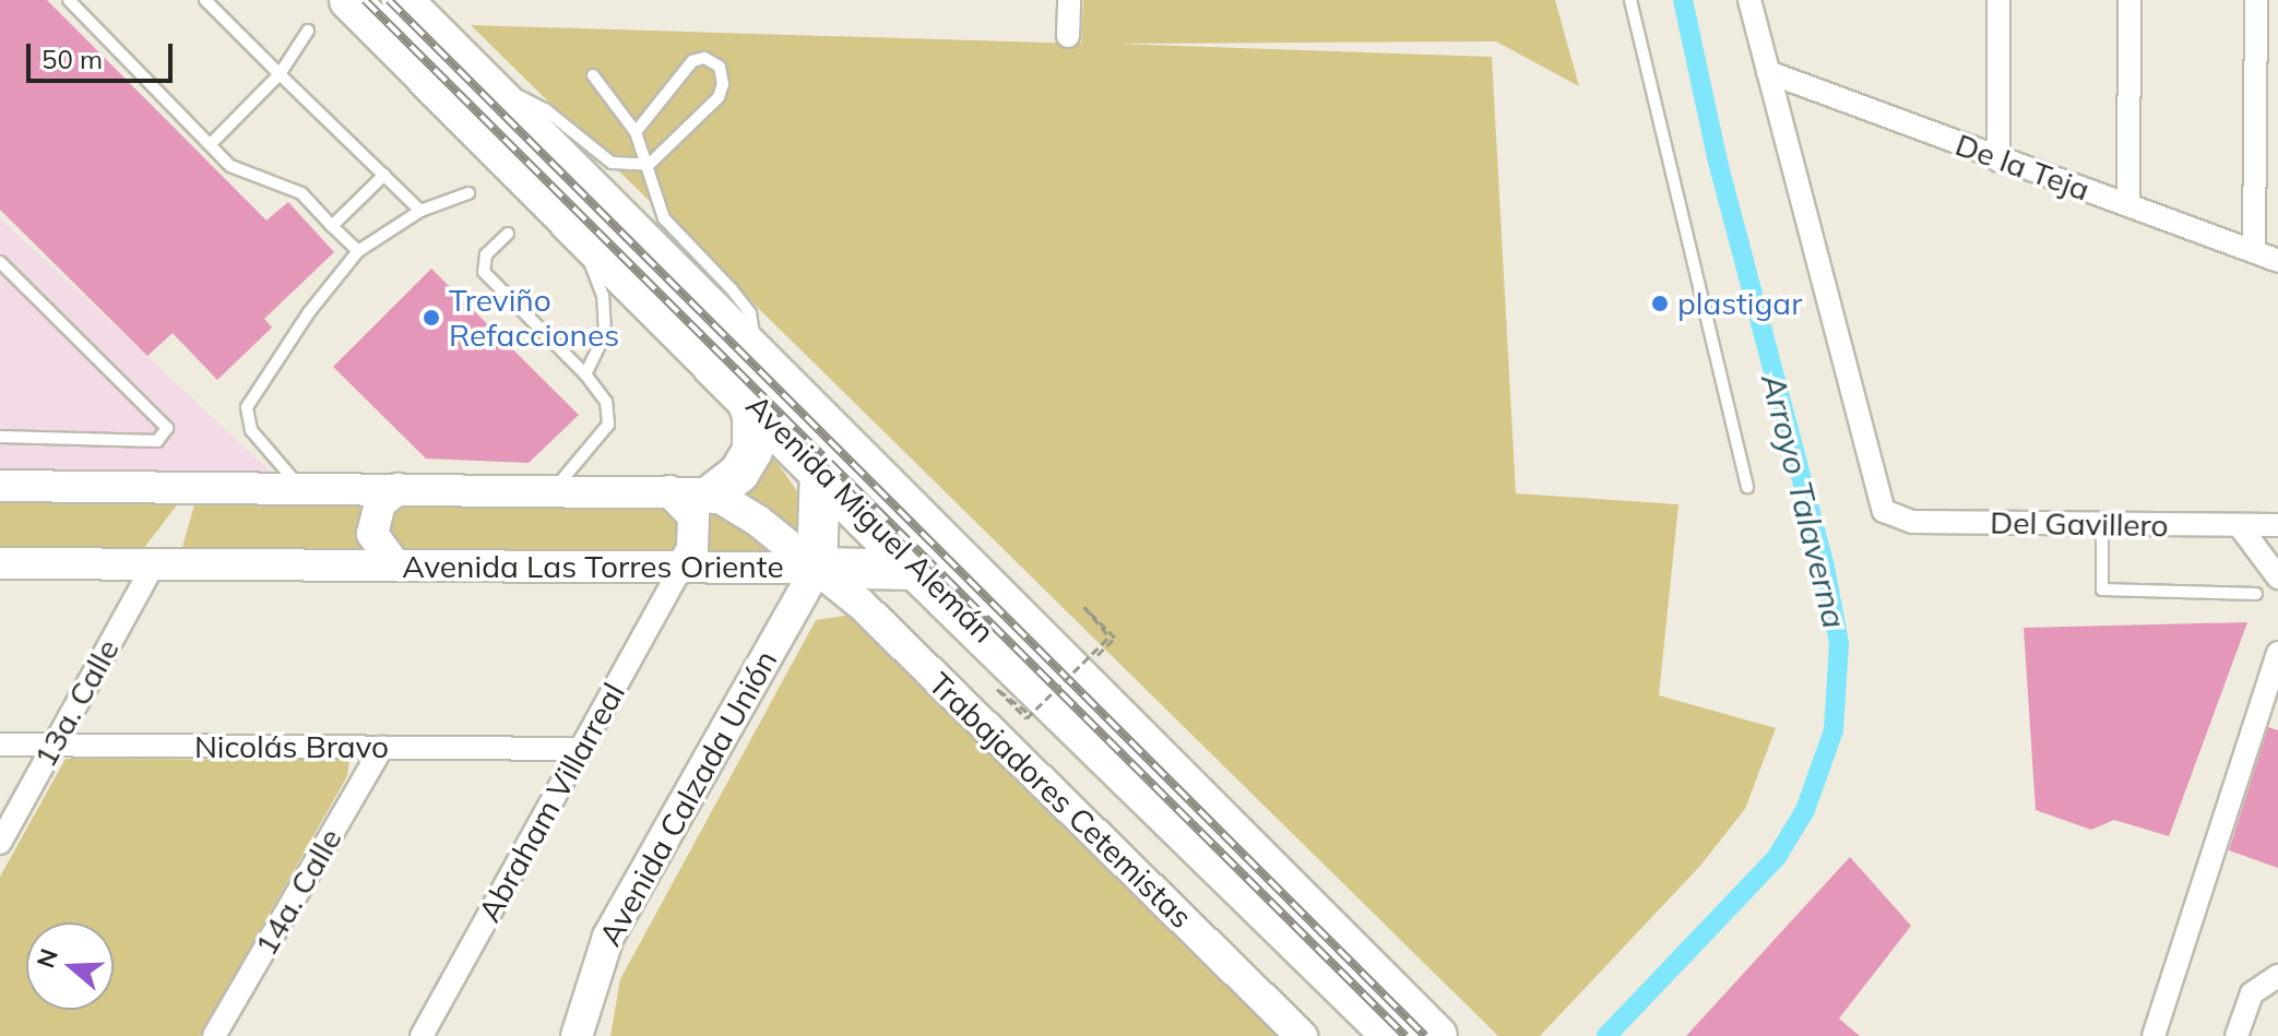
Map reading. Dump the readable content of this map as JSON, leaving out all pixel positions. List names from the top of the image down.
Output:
{
  "streets": {
    "highway": ["Avenida Miguel Alemán"],
    "street": [
      "De la Teja",
      "Del Gavillero",
      "Avenida Las Torres Oriente",
      "13a. Calle",
      "Nicolás Bravo",
      "Avenida Calzada Unión",
      "Trabajadores Cetemistas",
      "Abraham Villarreal",
      "14a. Calle"
    ]
  },
  "crossings": [
    ["De la Teja", "Del Gavillero"],
    ["Avenida Las Torres Oriente", "13a. Calle"],
    ["Avenida Las Torres Oriente", "Avenida Calzada Unión"],
    ["Avenida Las Torres Oriente", "Trabajadores Cetemistas"],
    ["Avenida Las Torres Oriente", "Abraham Villarreal"],
    ["13a. Calle", "Nicolás Bravo"],
    ["Nicolás Bravo", "Abraham Villarreal"],
    ["Nicolás Bravo", "14a. Calle"],
    ["Avenida Calzada Unión", "Trabajadores Cetemistas"]
  ],
  "water": ["Arroyo Talaverna"],
  "places": ["plastigar", "Treviño Refacciones"],
  "scale_bar": "50 m",
  "north": "left"
}
